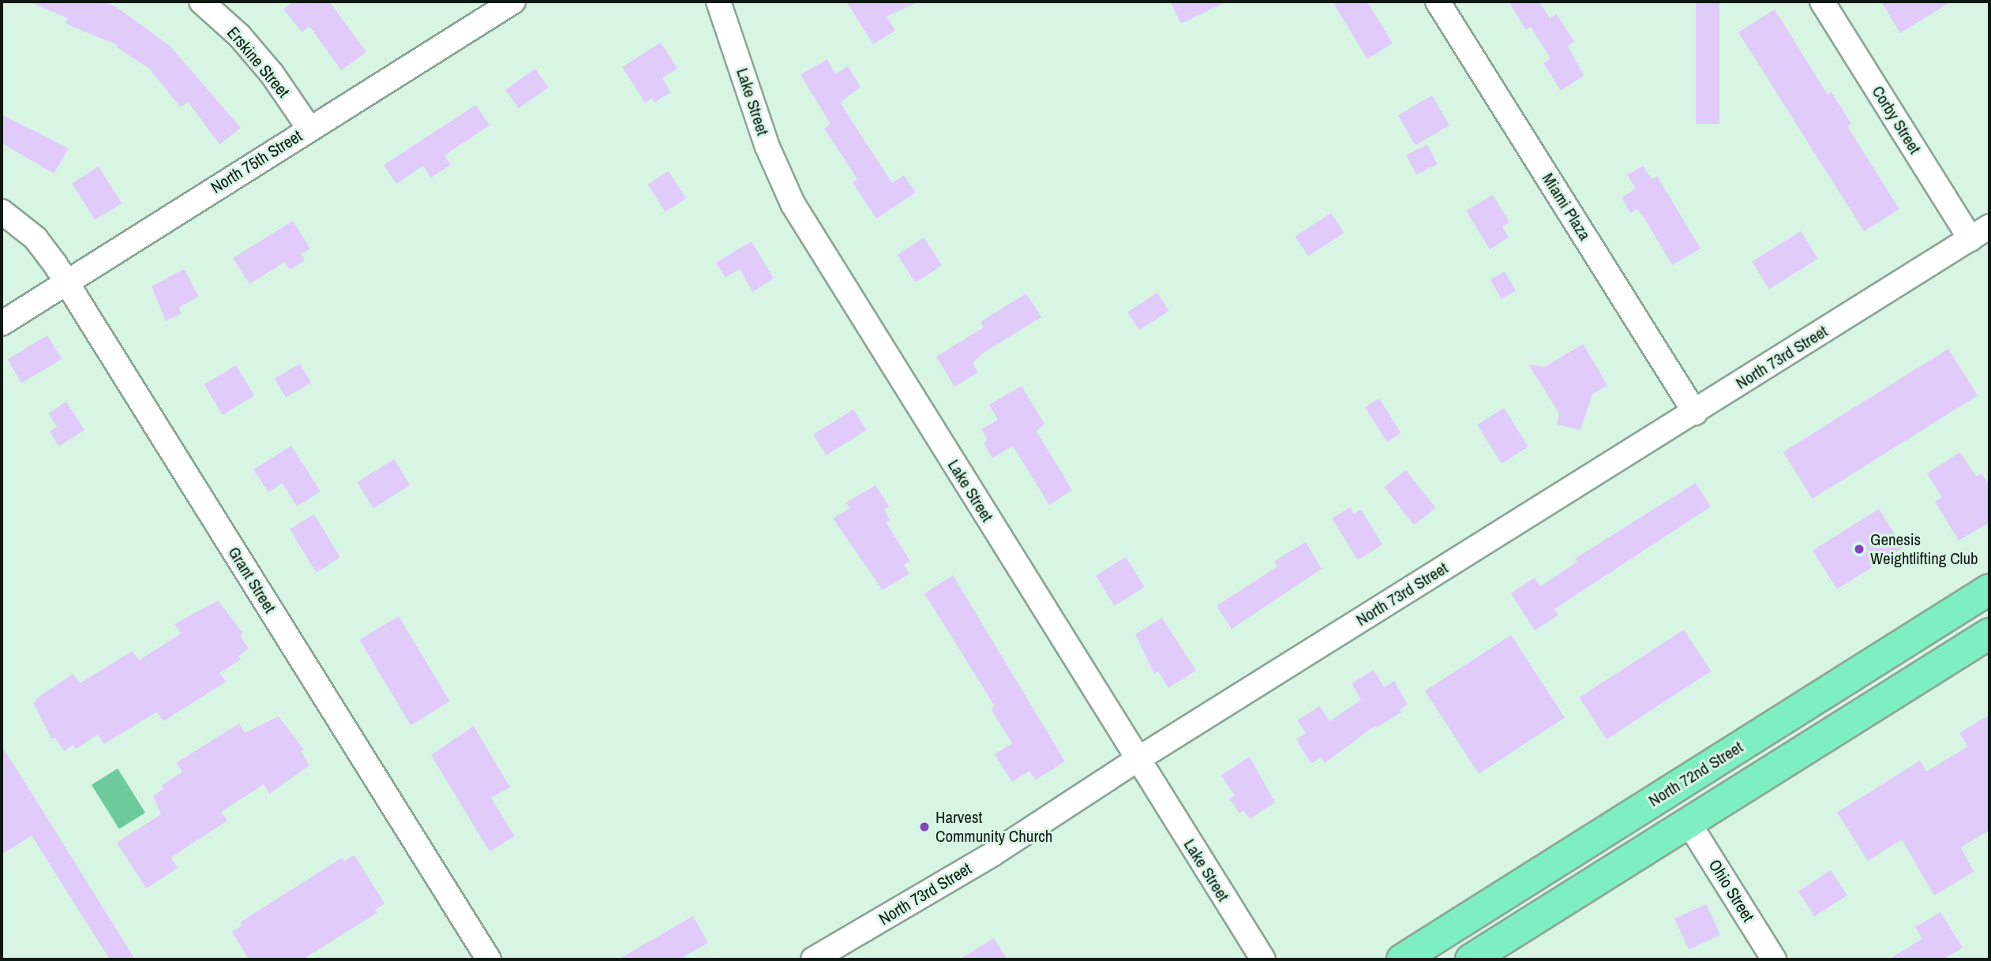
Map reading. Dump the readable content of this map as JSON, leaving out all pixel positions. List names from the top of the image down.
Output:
{
  "streets": {
    "main road": ["North 72nd Street"],
    "street": [
      "Erskine Street",
      "Lake Street",
      "Corby Street",
      "North 75th Street",
      "Miami Plaza",
      "North 73rd Street",
      "Grant Street",
      "Ohio Street"
    ]
  },
  "crossings": [
    ["Erskine Street", "North 75th Street"],
    ["Lake Street", "North 73rd Street"],
    ["Corby Street", "North 73rd Street"],
    ["North 75th Street", "Grant Street"],
    ["Miami Plaza", "North 73rd Street"]
  ],
  "places": ["Genesis Weightlifting Club", "Harvest Community Church"]
}
